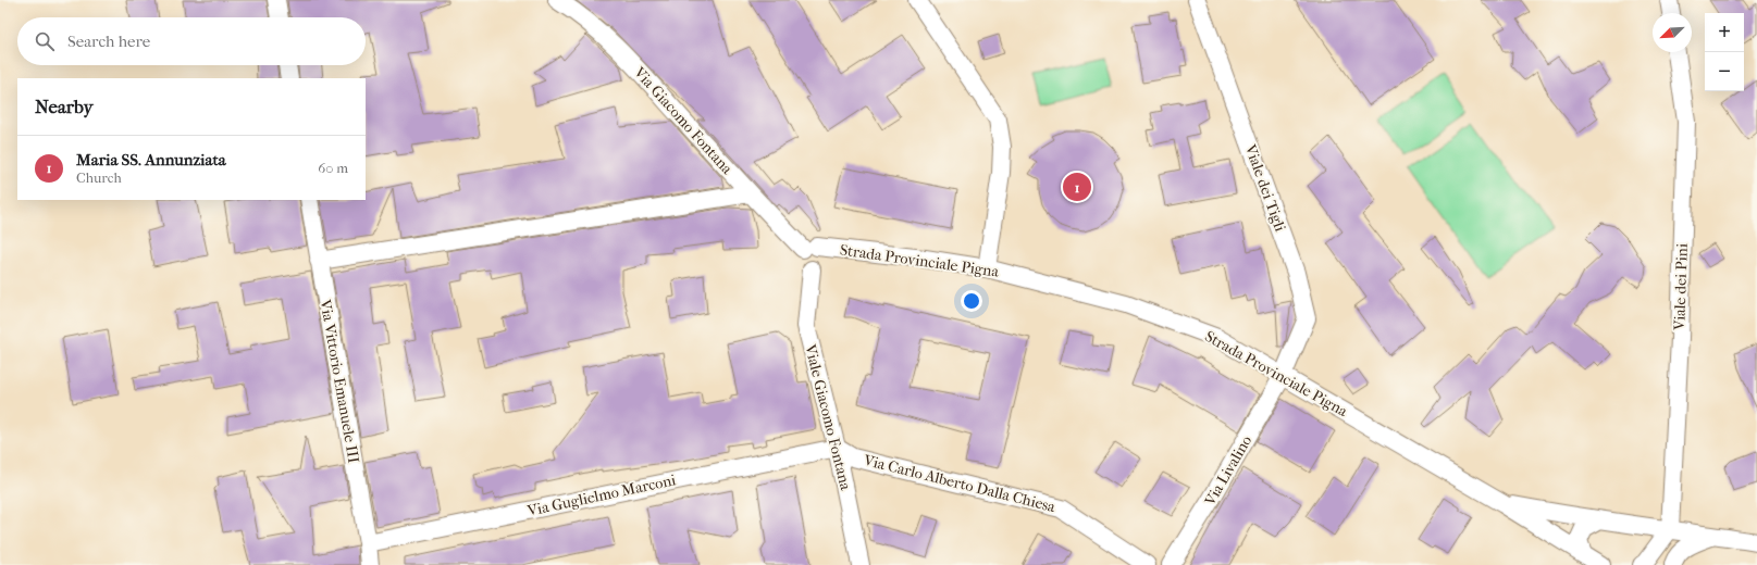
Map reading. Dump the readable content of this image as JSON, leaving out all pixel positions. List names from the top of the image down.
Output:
{
  "streets": {
    "street": [
      "Via Giacomo Fontana",
      "Viale dei Tigli",
      "Strada Provinciale Pigna",
      "Viale dei Pini",
      "Via Vittorio Emanuele III",
      "Viale Giacomo Fontana",
      "Via Livalino",
      "Via Carlo Alberto Dalla Chiesa",
      "Via Guglielmo Marconi"
    ]
  },
  "crossings": [
    ["Via Giacomo Fontana", "Strada Provinciale Pigna"],
    ["Via Giacomo Fontana", "Viale Giacomo Fontana"],
    ["Viale dei Tigli", "Strada Provinciale Pigna"],
    ["Viale dei Tigli", "Via Livalino"],
    ["Strada Provinciale Pigna", "Viale Giacomo Fontana"],
    ["Strada Provinciale Pigna", "Via Livalino"],
    ["Via Vittorio Emanuele III", "Via Guglielmo Marconi"],
    ["Viale Giacomo Fontana", "Via Carlo Alberto Dalla Chiesa"],
    ["Viale Giacomo Fontana", "Via Guglielmo Marconi"],
    ["Via Carlo Alberto Dalla Chiesa", "Via Guglielmo Marconi"]
  ],
  "north": "bottom left",
  "page": {
    "map_buttons": ["+", "−"],
    "search": "Search here",
    "heading": "Nearby",
    "list": [
      {
        "mark": "1",
        "name": "Maria SS. Annunziata",
        "note": "Church",
        "value": "60 m"
      }
    ],
    "pins": "1"
  }
}
